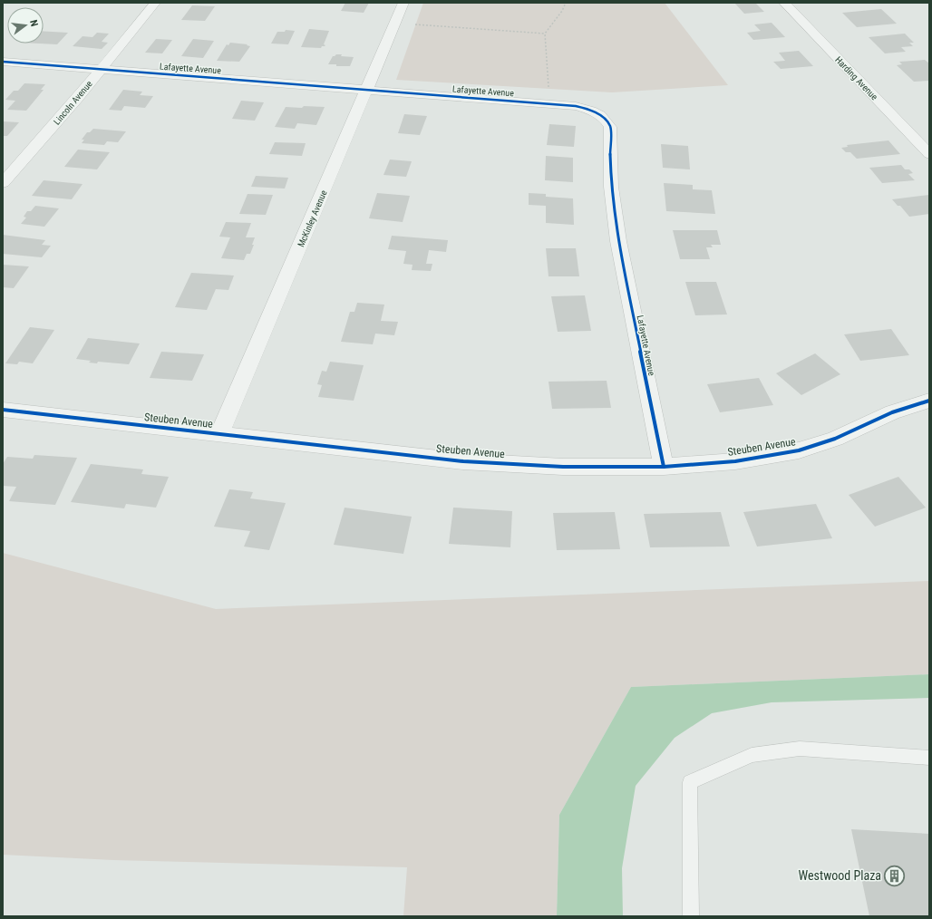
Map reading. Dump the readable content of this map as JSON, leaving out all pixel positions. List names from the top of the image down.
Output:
{
  "streets": {
    "street": [
      "Lafayette Avenue",
      "Harding Avenue",
      "Lincoln Avenue",
      "McKinley Avenue",
      "Steuben Avenue"
    ]
  },
  "crossings": [
    ["Lafayette Avenue", "Lincoln Avenue"],
    ["Lafayette Avenue", "McKinley Avenue"],
    ["Lafayette Avenue", "Steuben Avenue"],
    ["McKinley Avenue", "Steuben Avenue"]
  ],
  "places": {
    "building": ["Westwood Plaza"]
  },
  "north": "right"
}
